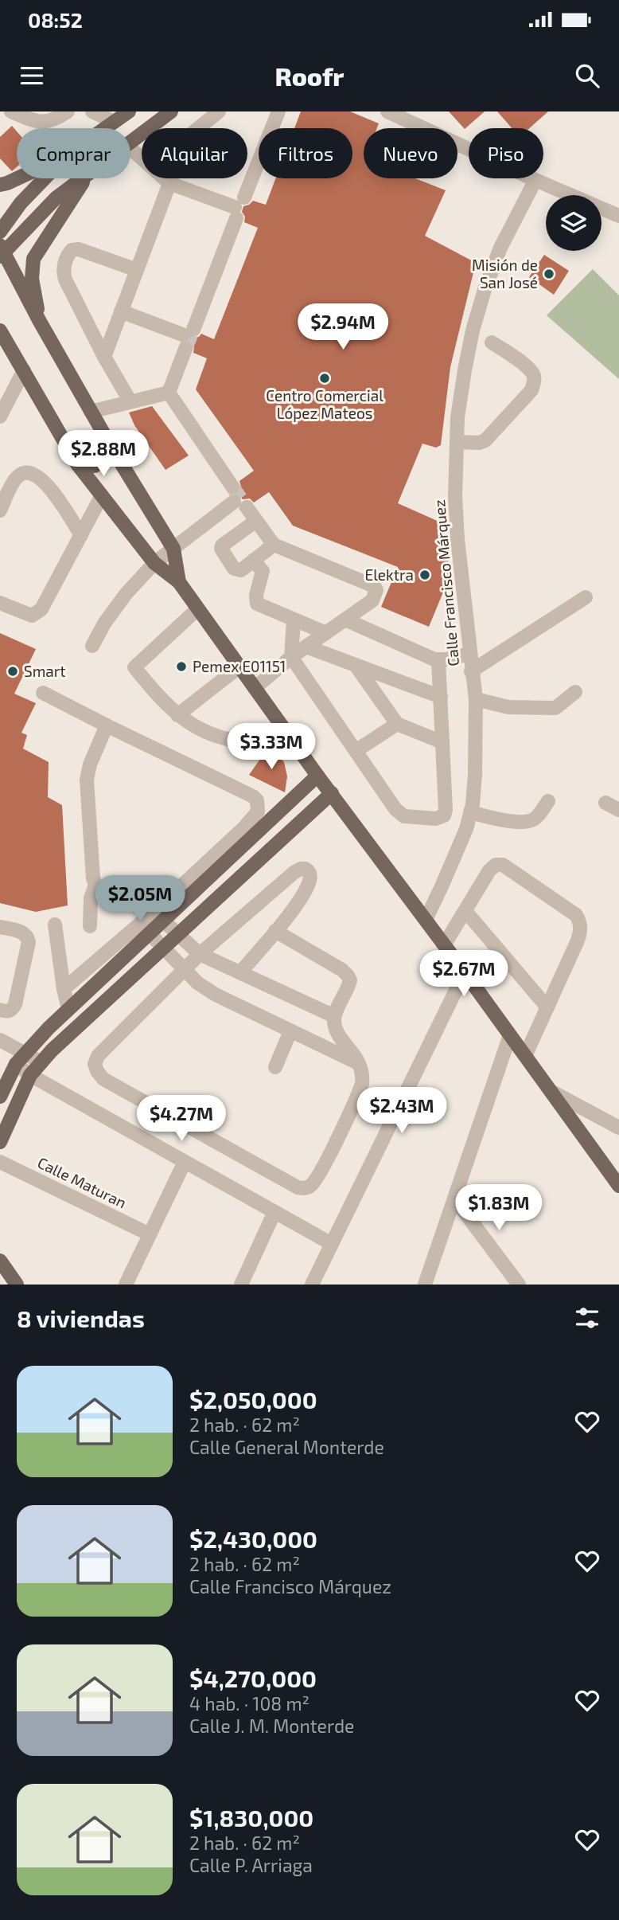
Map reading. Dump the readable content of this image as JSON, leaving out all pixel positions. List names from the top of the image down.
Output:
{
  "streets": {
    "street": ["Calle Francisco Márquez", "Calle Maturan"]
  },
  "places": [
    "Misión de San José",
    "Centro Comercial López Mateos",
    "Elektra",
    "Pemex E01151",
    "Smart"
  ],
  "page": {
    "status": "08:52",
    "header": "Roofr",
    "chip": [
      "Comprar",
      "Alquilar",
      "Filtros",
      "Nuevo",
      "Piso"
    ],
    "price": [
      "$2.94M",
      "$2.88M",
      "$3.33M",
      "$2.05M",
      "$2.67M",
      "$2.43M",
      "$4.27M",
      "$1.83M"
    ],
    "heading": "8 viviendas",
    "list": [
      {
        "name": "$2,050,000",
        "note": "2 hab. · 62 m² · Calle General Monterde"
      },
      {
        "name": "$2,430,000",
        "note": "2 hab. · 62 m² · Calle Francisco Márquez"
      },
      {
        "name": "$4,270,000",
        "note": "4 hab. · 108 m² · Calle J. M. Monterde"
      },
      {
        "name": "$1,830,000",
        "note": "2 hab. · 62 m² · Calle P. Arriaga"
      }
    ]
  }
}
